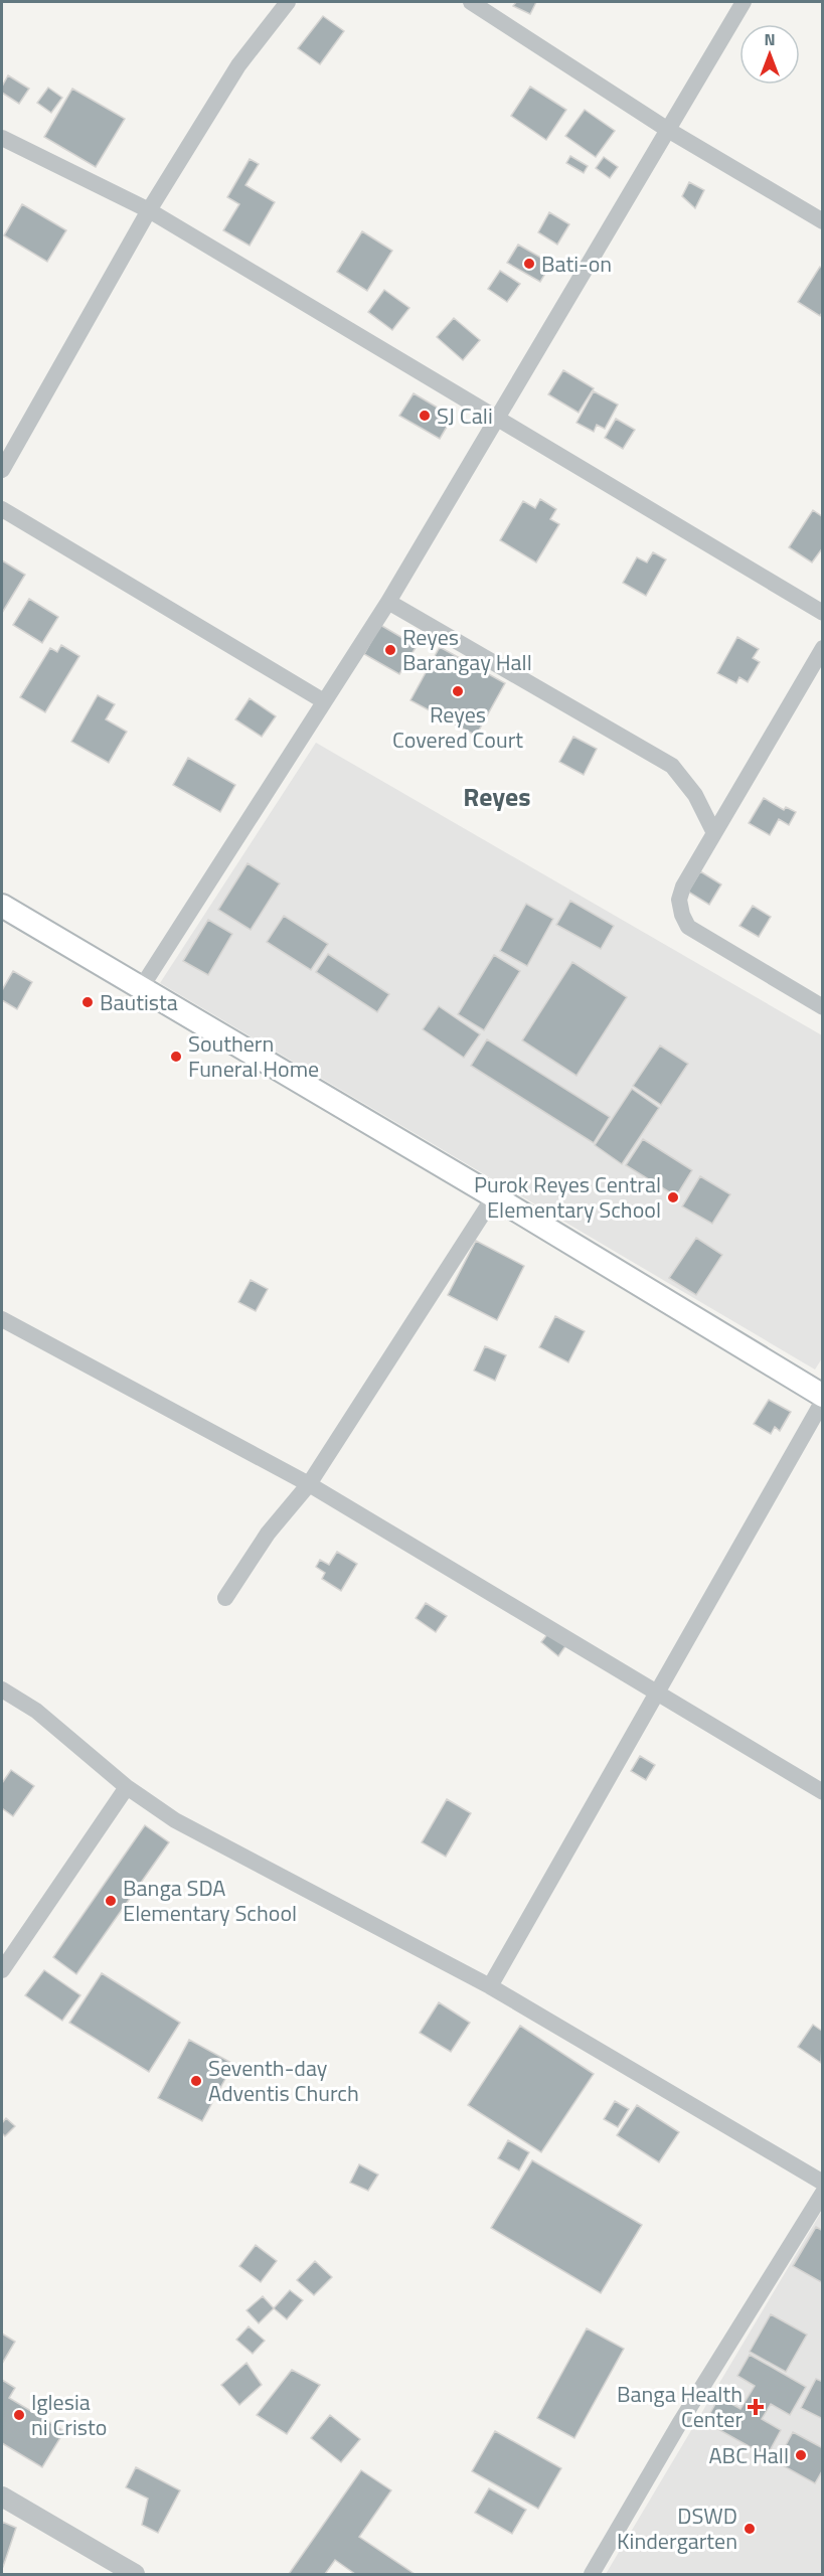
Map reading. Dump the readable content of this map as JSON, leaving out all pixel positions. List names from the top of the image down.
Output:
{
  "districts": ["Reyes"],
  "places": {
    "other": [
      "Bati-on",
      "SJ Cali",
      "Reyes Barangay Hall",
      "Reyes Covered Court",
      "Bautista",
      "Southern Funeral Home",
      "Purok Reyes Central Elementary School",
      "Banga SDA Elementary School",
      "Seventh-day Adventis Church",
      "Iglesia ni Cristo",
      "ABC Hall",
      "DSWD Kindergarten"
    ],
    "health": ["Banga Health Center"]
  },
  "north": "top"
}
